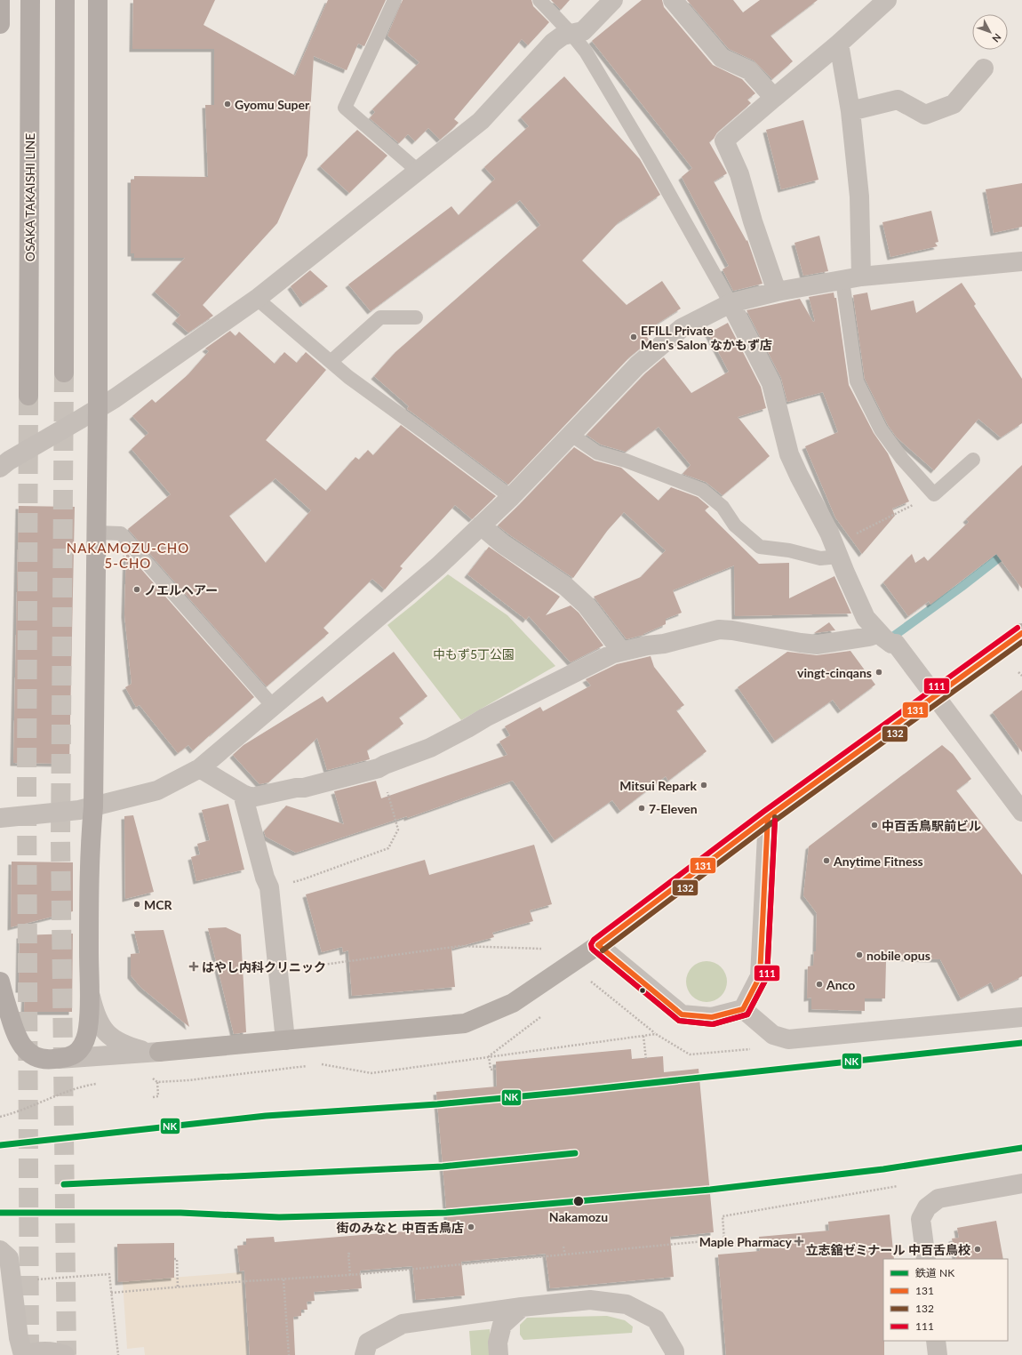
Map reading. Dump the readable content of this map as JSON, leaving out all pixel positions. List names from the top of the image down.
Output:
{
  "streets": {
    "main road": ["OSAKA TAKAISHI LINE"]
  },
  "districts": ["NAKAMOZU-CHO 5-CHO"],
  "parks": ["中もず5丁公園"],
  "places": {
    "other": [
      "Gyomu Super",
      "EFILL Private Men's Salon なかもず店",
      "ノエルヘアー",
      "vingt-cinqans",
      "Mitsui Repark",
      "7-Eleven",
      "中百舌鳥駅前ビル",
      "Anytime Fitness",
      "MCR",
      "nobile opus",
      "Anco",
      "Nakamozu",
      "街のみなと 中百舌鳥店",
      "立志舘ゼミナール 中百舌鳥校"
    ],
    "health": ["はやし内科クリニック", "Maple Pharmacy"]
  },
  "lines": [
    "transit line 111",
    "transit line 131",
    "transit line 132",
    "rail line NK"
  ],
  "legend": [
    "鉄道 NK",
    "131",
    "132",
    "111"
  ],
  "north": "bottom right"
}
